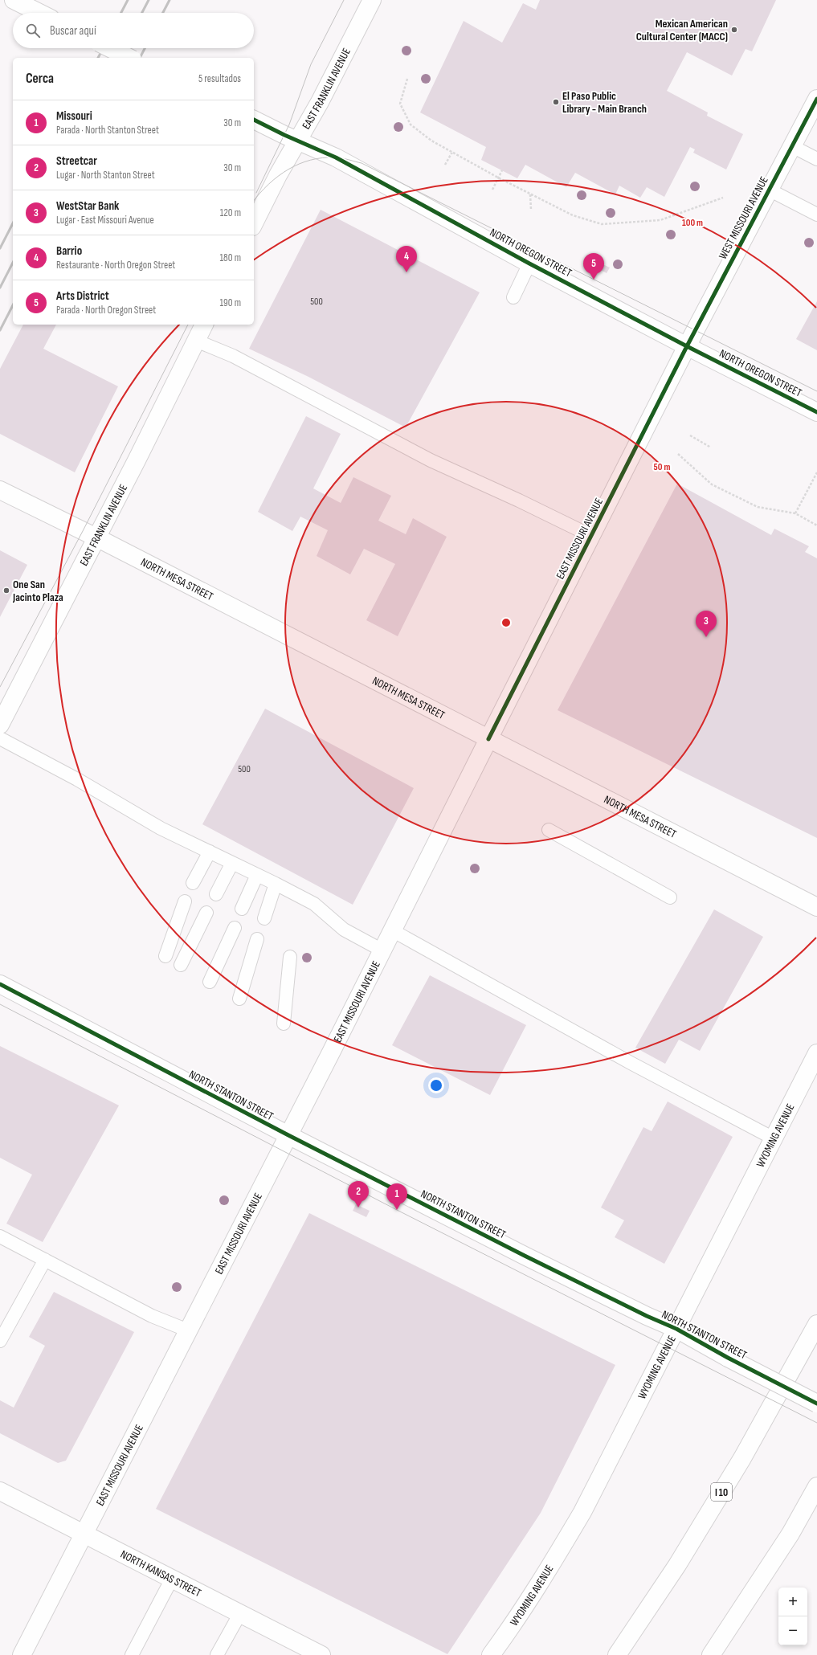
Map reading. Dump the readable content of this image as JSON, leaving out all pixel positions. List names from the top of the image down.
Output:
{
  "streets": {
    "main road": [
      "EAST FRANKLIN AVENUE",
      "WEST MISSOURI AVENUE",
      "NORTH OREGON STREET",
      "EAST MISSOURI AVENUE",
      "NORTH MESA STREET",
      "NORTH STANTON STREET",
      "WYOMING AVENUE",
      "I 10",
      "NORTH KANSAS STREET"
    ]
  },
  "crossings": [
    ["EAST FRANKLIN AVENUE", "NORTH OREGON STREET"],
    ["EAST FRANKLIN AVENUE", "NORTH MESA STREET"],
    ["WEST MISSOURI AVENUE", "NORTH OREGON STREET"],
    ["WEST MISSOURI AVENUE", "EAST MISSOURI AVENUE"],
    ["NORTH OREGON STREET", "EAST MISSOURI AVENUE"],
    ["EAST MISSOURI AVENUE", "NORTH MESA STREET"],
    ["EAST MISSOURI AVENUE", "NORTH STANTON STREET"],
    ["EAST MISSOURI AVENUE", "NORTH KANSAS STREET"],
    ["NORTH STANTON STREET", "WYOMING AVENUE"]
  ],
  "places": ["Mexican American Cultural Center (MACC)", "El Paso Public Library - Main Branch", "One San Jacinto Plaza"],
  "house_numbers": ["500", "500"],
  "page": {
    "search": "Buscar aquí",
    "heading": ["Cerca", "5 resultados"],
    "list": [
      {
        "mark": "1",
        "name": "Missouri",
        "note": "Parada · North Stanton Street",
        "value": "30 m"
      },
      {
        "mark": "2",
        "name": "Streetcar",
        "note": "Lugar · North Stanton Street",
        "value": "30 m"
      },
      {
        "mark": "3",
        "name": "WestStar Bank",
        "note": "Lugar · East Missouri Avenue",
        "value": "120 m"
      },
      {
        "mark": "4",
        "name": "Barrio",
        "note": "Restaurante · North Oregon Street",
        "value": "180 m"
      },
      {
        "mark": "5",
        "name": "Arts District",
        "note": "Parada · North Oregon Street",
        "value": "190 m"
      }
    ],
    "pins": [
      "4",
      "5",
      "3",
      "2",
      "1"
    ],
    "map_buttons": ["+", "−"]
  },
  "rings": ["100 m", "50 m"]
}
